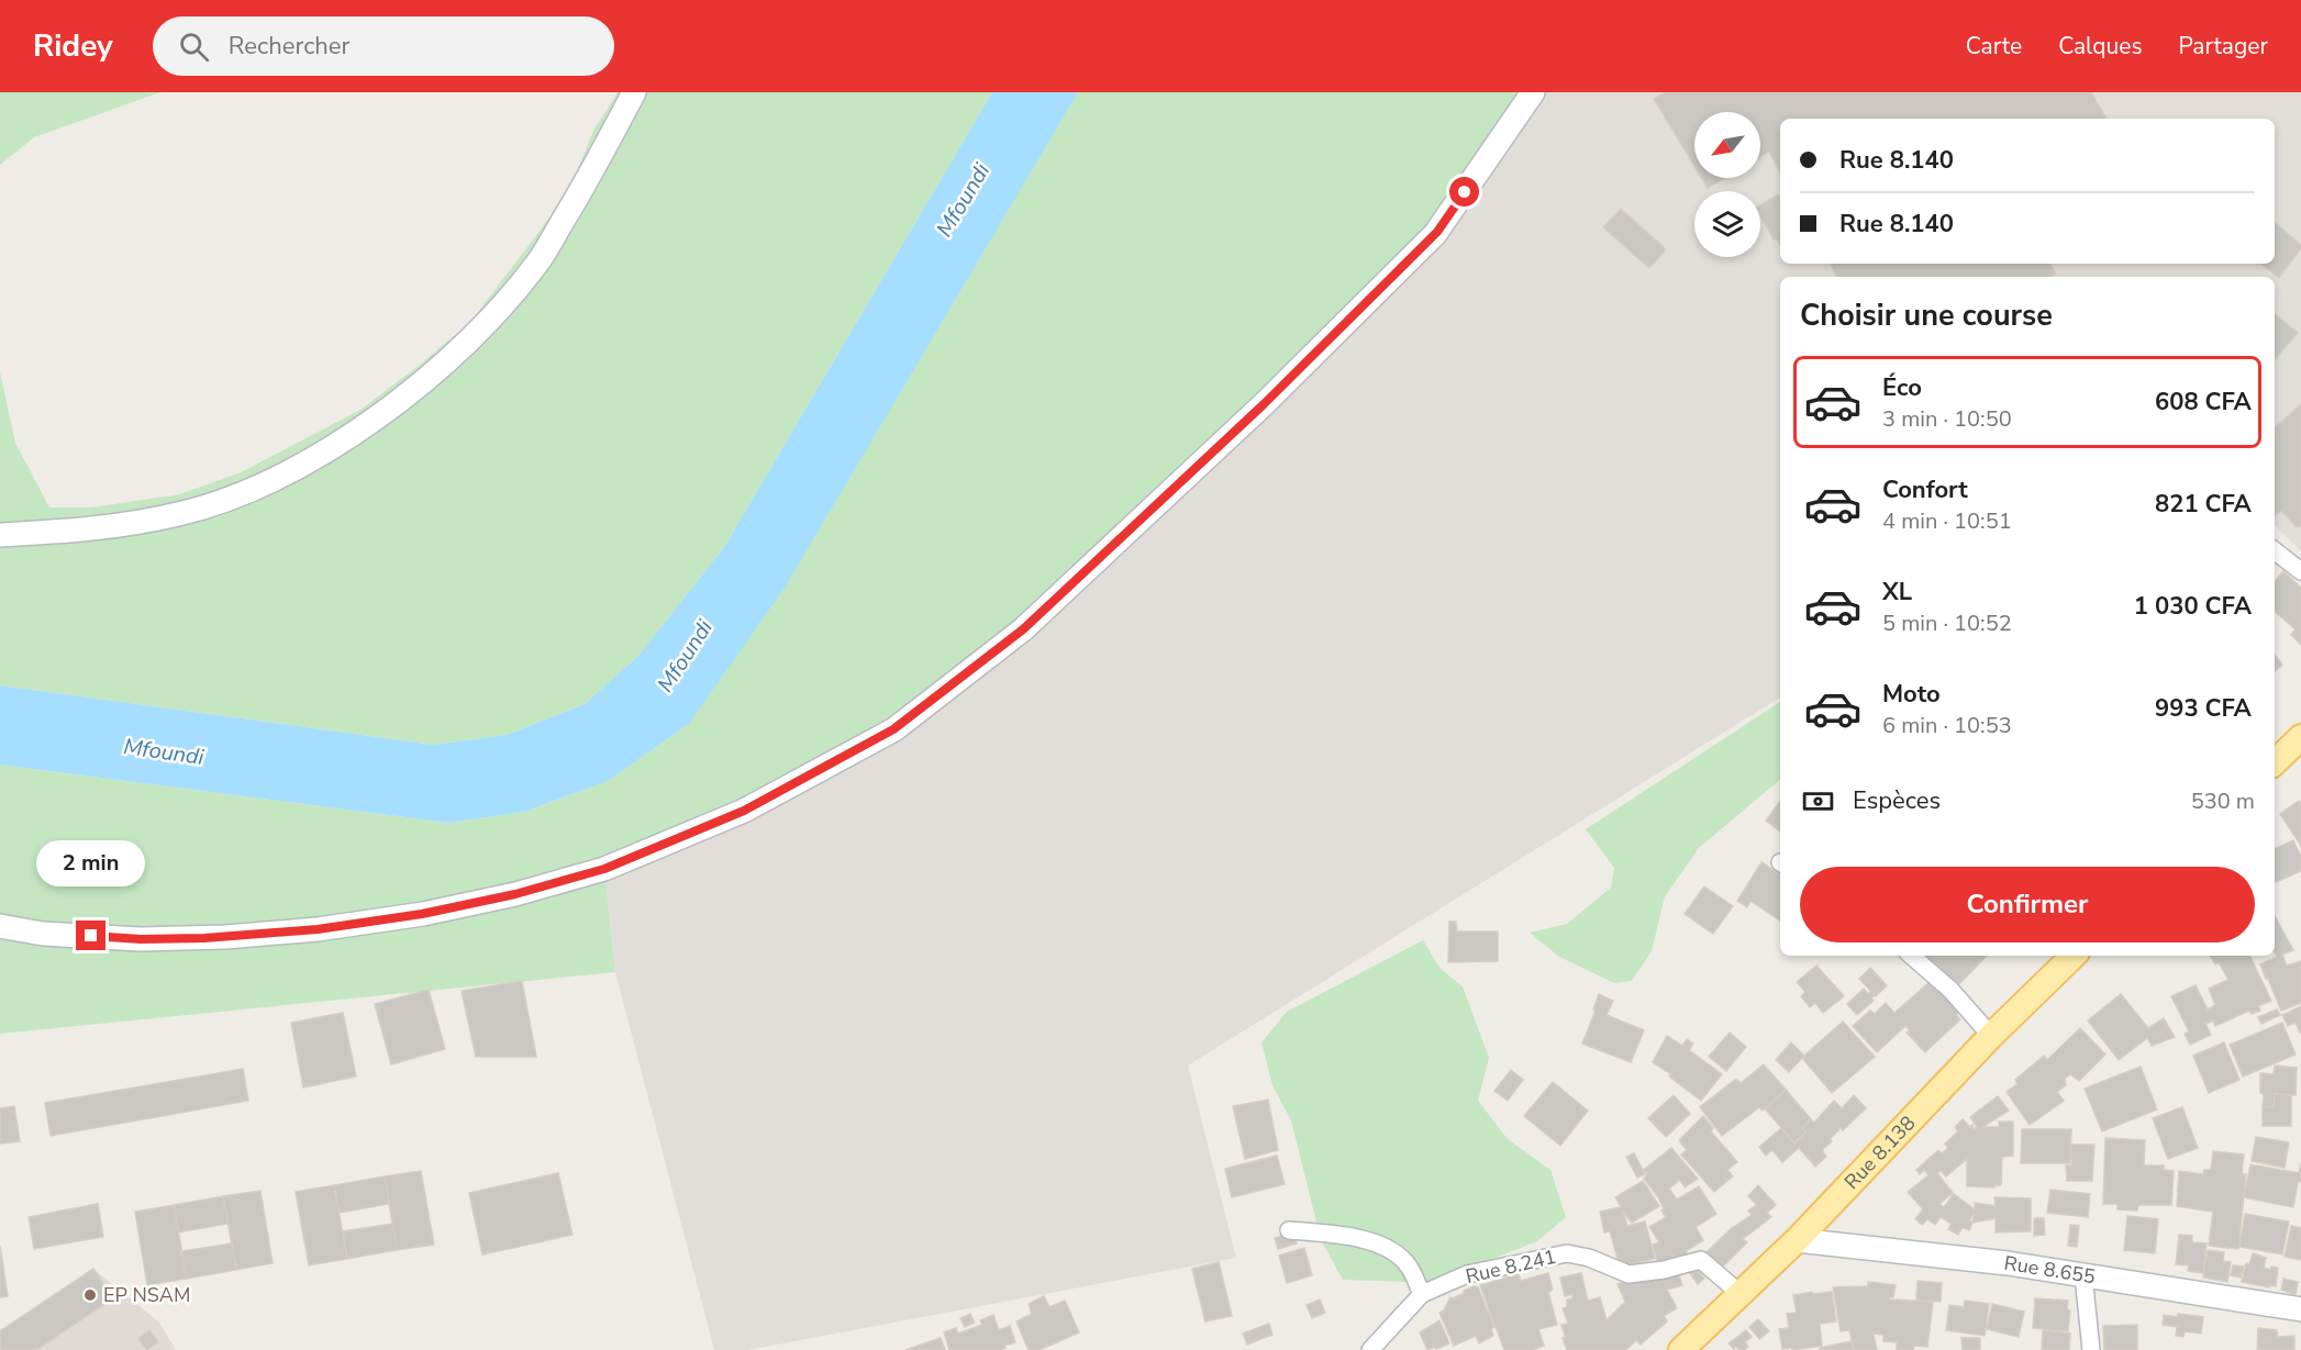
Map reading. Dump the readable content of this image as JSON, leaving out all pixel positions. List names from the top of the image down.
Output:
{
  "streets": {
    "main road": ["Rue 8.138", "Rue 8.655"],
    "street": ["Rue 8.241"]
  },
  "crossings": [
    ["Rue 8.138", "Rue 8.241"],
    ["Rue 8.138", "Rue 8.655"]
  ],
  "water": ["Mfoundi"],
  "places": ["EP NSAM"],
  "north": "bottom left",
  "page": {
    "header": "Ridey",
    "search": "Rechercher",
    "nav": ["Carte", "Calques", "Partager"],
    "banner": ["Rue 8.140", "Rue 8.140"],
    "heading": "Choisir une course",
    "list": [
      {
        "name": "Éco",
        "note": "3 min · 10:50",
        "value": "608 CFA"
      },
      {
        "name": "Confort",
        "note": "4 min · 10:51",
        "value": "821 CFA"
      },
      {
        "name": "XL",
        "note": "5 min · 10:52",
        "value": "1 030 CFA"
      },
      {
        "name": "Moto",
        "note": "6 min · 10:53",
        "value": "993 CFA"
      }
    ],
    "pay": ["Espèces", "530 m"],
    "bubble": "2 min",
    "buttons": "Confirmer"
  }
}
